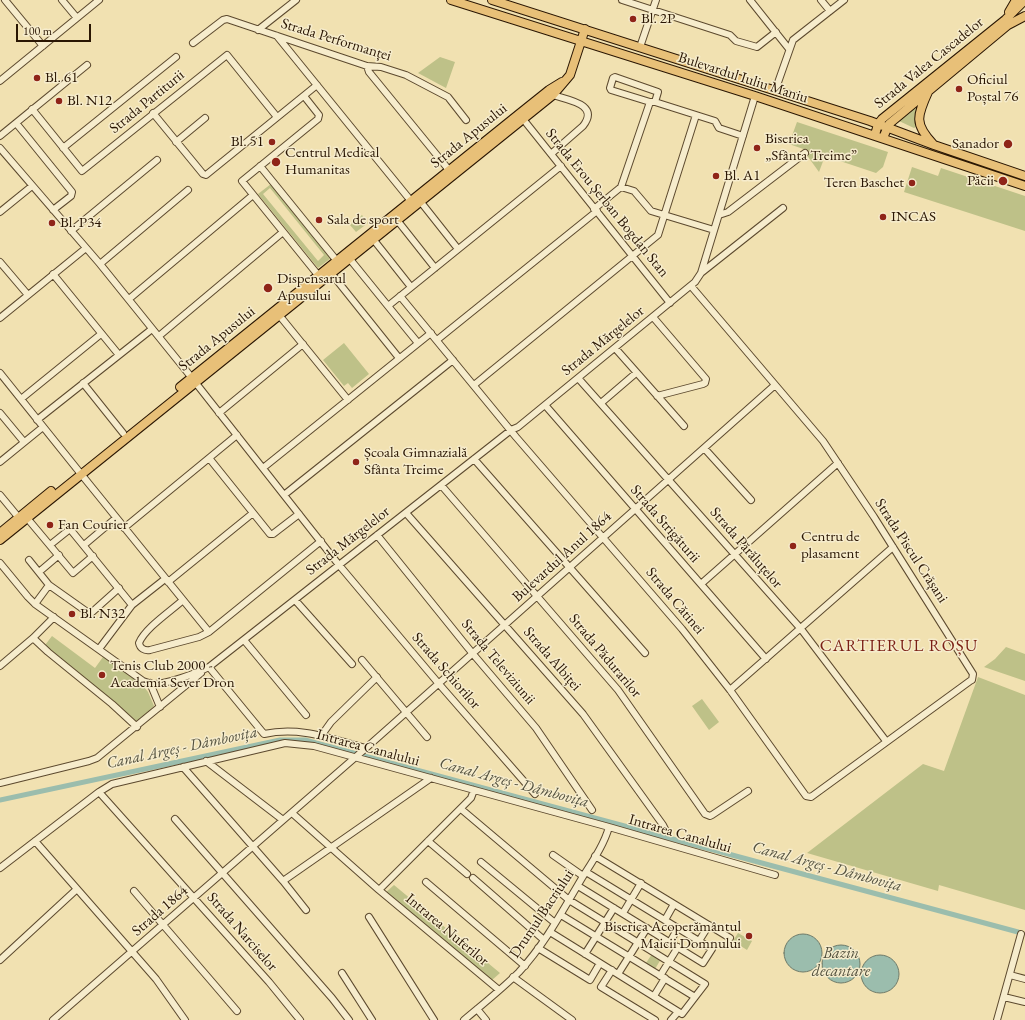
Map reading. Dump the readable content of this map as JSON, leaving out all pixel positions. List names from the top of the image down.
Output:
{
  "streets": {
    "main road": ["Strada Valea Cascadelor", "Bulevardul Iuliu Maniu", "Strada Apusului"],
    "street": [
      "Strada Performanței",
      "Strada Partiturii",
      "Strada Erou Șerban Bogdan Stan",
      "Strada Mărgelelor",
      "Strada Strigăturii",
      "Strada Părăluțelor",
      "Strada Piscul Crășani",
      "Bulevardul Anul 1864",
      "Strada Cătinei",
      "Strada Pădurarilor",
      "Strada Albiței",
      "Strada Televiziunii",
      "Strada Schiorilor",
      "Intrarea Canalului",
      "Strada 1864",
      "Drumul Bacriului",
      "Intrarea Nuferilor",
      "Strada Narciselor"
    ]
  },
  "crossings": [
    ["Strada Valea Cascadelor", "Bulevardul Iuliu Maniu"],
    ["Bulevardul Iuliu Maniu", "Strada Apusului"],
    ["Bulevardul Iuliu Maniu", "Strada Mărgelelor"],
    ["Strada Apusului", "Strada Erou Șerban Bogdan Stan"],
    ["Strada Apusului", "Strada Schiorilor"],
    ["Strada Erou Șerban Bogdan Stan", "Strada Mărgelelor"],
    ["Strada Mărgelelor", "Strada Strigăturii"],
    ["Strada Mărgelelor", "Strada Părăluțelor"],
    ["Strada Mărgelelor", "Strada Piscul Crășani"],
    ["Strada Mărgelelor", "Strada Cătinei"],
    ["Strada Mărgelelor", "Strada Pădurarilor"],
    ["Strada Mărgelelor", "Strada Albiței"],
    ["Strada Mărgelelor", "Strada Televiziunii"],
    ["Strada Mărgelelor", "Strada Schiorilor"],
    ["Strada Strigăturii", "Bulevardul Anul 1864"],
    ["Strada Părăluțelor", "Strada Piscul Crășani"],
    ["Strada Părăluțelor", "Bulevardul Anul 1864"],
    ["Strada Piscul Crășani", "Bulevardul Anul 1864"],
    ["Strada Piscul Crășani", "Strada Cătinei"],
    ["Bulevardul Anul 1864", "Strada Cătinei"],
    ["Bulevardul Anul 1864", "Strada Pădurarilor"],
    ["Bulevardul Anul 1864", "Strada Albiței"],
    ["Bulevardul Anul 1864", "Strada Televiziunii"],
    ["Bulevardul Anul 1864", "Strada Schiorilor"],
    ["Bulevardul Anul 1864", "Intrarea Canalului"],
    ["Bulevardul Anul 1864", "Strada 1864"],
    ["Intrarea Canalului", "Strada 1864"],
    ["Intrarea Canalului", "Drumul Bacriului"],
    ["Intrarea Canalului", "Strada Narciselor"],
    ["Strada 1864", "Intrarea Nuferilor"],
    ["Strada 1864", "Strada Narciselor"],
    ["Drumul Bacriului", "Intrarea Nuferilor"]
  ],
  "districts": ["CARTIERUL ROȘU"],
  "water": ["Canal Argeș - Dâmbovița", "Bazin decantare"],
  "places": [
    "Bl. 2P",
    "Bl. 61",
    "Oficiul Poștal 76",
    "Bl. N12",
    "Bl. 51",
    "Sanador",
    "Biserica „Sfânta Treime”",
    "Centrul Medical Humanitas",
    "Bl. A1",
    "Păcii",
    "Teren Baschet",
    "INCAS",
    "Sala de sport",
    "Bl. P34",
    "Dispensarul Apusului",
    "Școala Gimnazială Sfânta Treime",
    "Fan Courier",
    "Centru de plasament",
    "Bl. N32",
    "Tenis Club 2000 - Academia Sever Dron",
    "Biserica Acoperământul Maicii Domnului"
  ],
  "scale_bar": "100 m"
}
